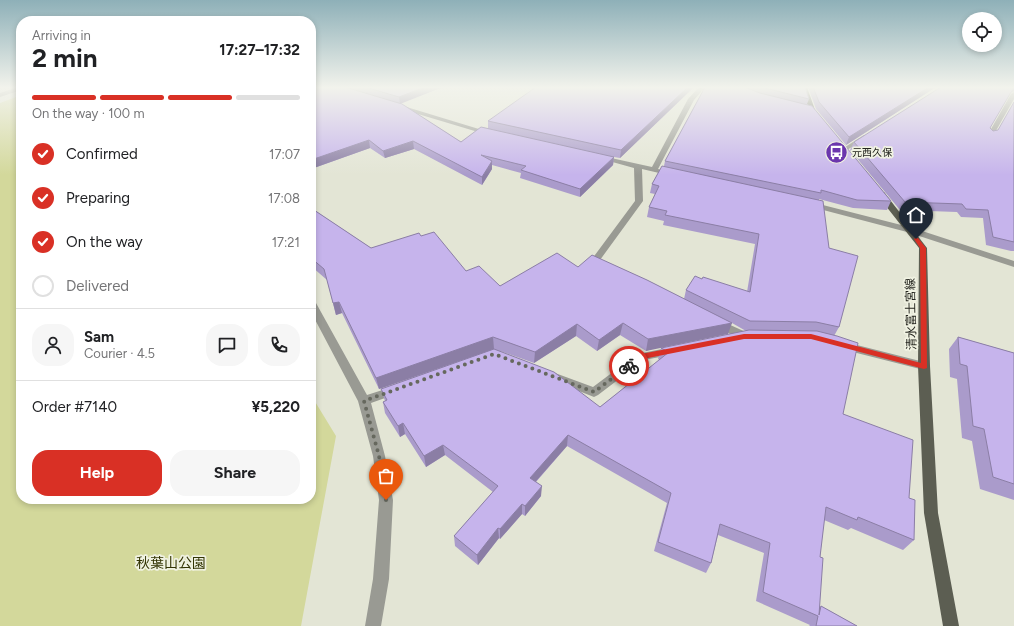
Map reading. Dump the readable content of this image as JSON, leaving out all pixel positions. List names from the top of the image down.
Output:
{
  "streets": {
    "main road": ["清水富士宮線"]
  },
  "parks": ["秋葉山公園"],
  "places": {
    "bus stop": ["元西久保"]
  },
  "page": {
    "heading": ["2 min", "Arriving in", "17:27–17:32"],
    "panel": [
      "Sam",
      "Courier · 4.5",
      "Order #7140",
      "¥5,220"
    ],
    "bar": "On the way · 100 m",
    "list": [
      ["Confirmed", "17:07"],
      ["Preparing", "17:08"],
      ["On the way", "17:21"],
      "Delivered"
    ],
    "buttons": ["Help", "Share"]
  }
}
